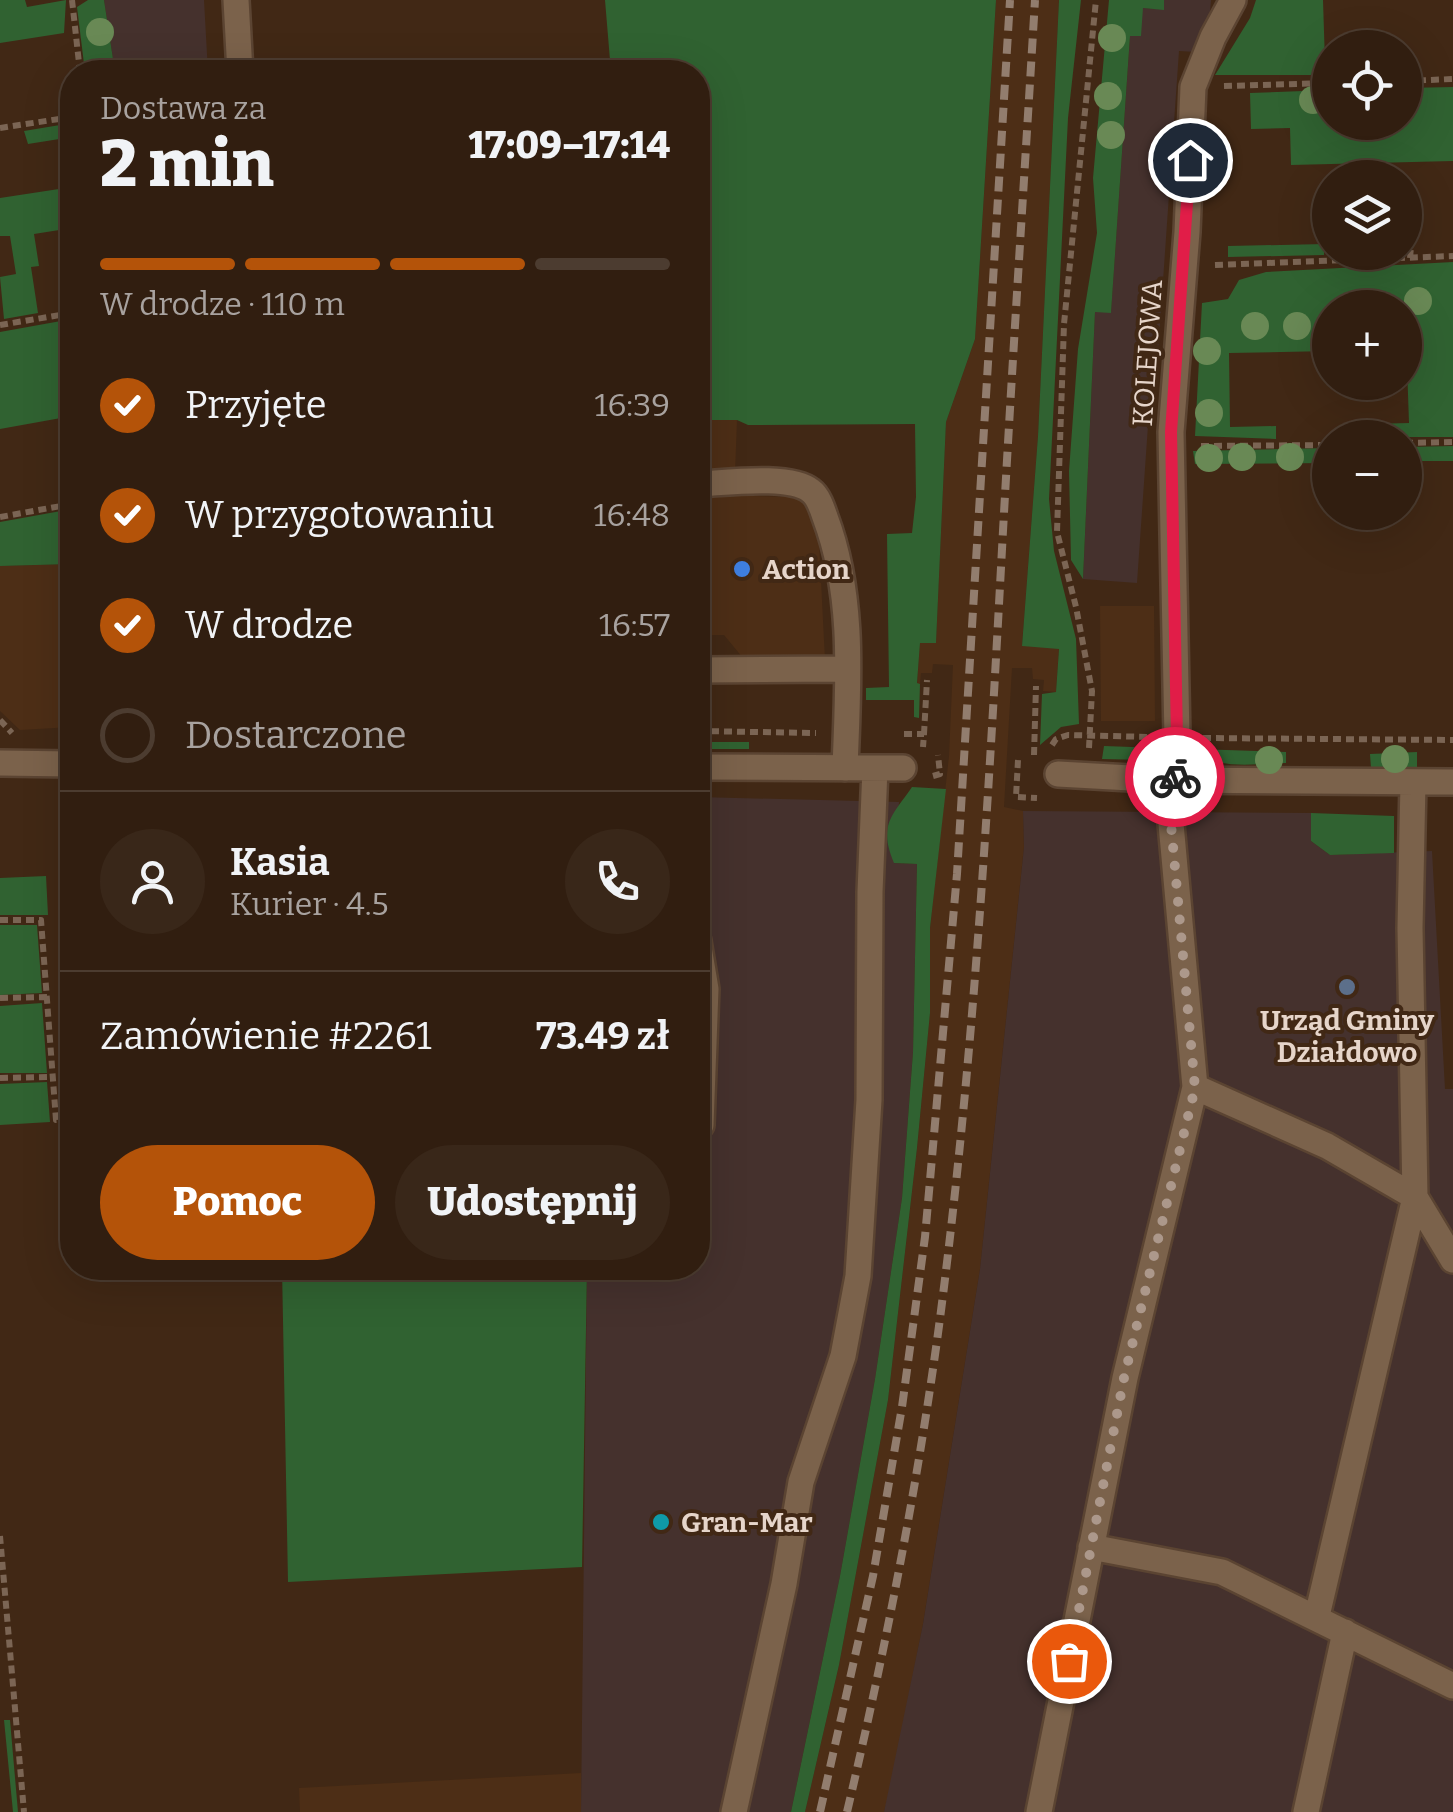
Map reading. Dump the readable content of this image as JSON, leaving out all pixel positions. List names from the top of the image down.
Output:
{
  "streets": {
    "street": ["KOLEJOWA"]
  },
  "places": ["Action", "Urząd Gminy Działdowo", "Gran-Mar"],
  "page": {
    "map_buttons": ["+", "−"],
    "heading": ["2 min", "Dostawa za", "17:09–17:14"],
    "panel": [
      "Kasia",
      "Kurier · 4.5",
      "Zamówienie #2261",
      "73.49 zł"
    ],
    "bar": "W drodze · 110 m",
    "list": [
      ["Przyjęte", "16:39"],
      ["W przygotowaniu", "16:48"],
      ["W drodze", "16:57"],
      "Dostarczone"
    ],
    "buttons": ["Pomoc", "Udostępnij"]
  }
}
